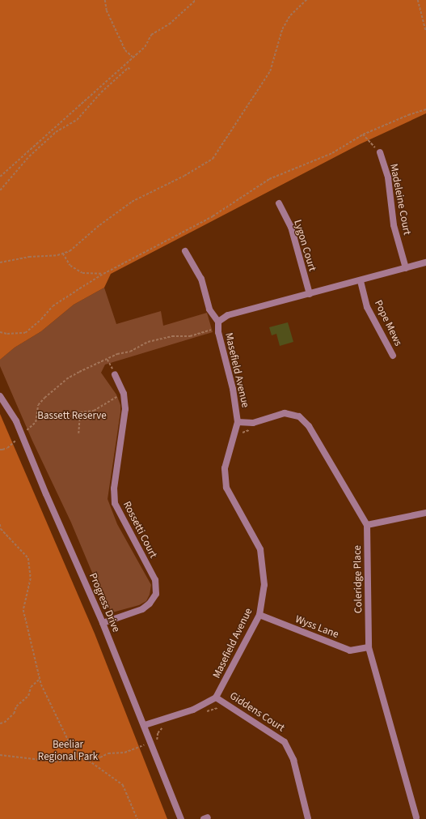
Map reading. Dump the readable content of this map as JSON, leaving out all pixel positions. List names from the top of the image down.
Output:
{
  "streets": {
    "street": [
      "Madeleine Court",
      "Lygon Court",
      "Pope Mews",
      "Masefield Avenue",
      "Rossetti Court",
      "Coleridge Place",
      "Progress Drive",
      "Wyss Lane",
      "Giddens Court"
    ]
  },
  "crossings": [
    ["Madeleine Court", "Masefield Avenue"],
    ["Lygon Court", "Masefield Avenue"],
    ["Pope Mews", "Masefield Avenue"],
    ["Masefield Avenue", "Coleridge Place"],
    ["Masefield Avenue", "Wyss Lane"],
    ["Masefield Avenue", "Giddens Court"],
    ["Rossetti Court", "Progress Drive"],
    ["Coleridge Place", "Wyss Lane"]
  ],
  "parks": ["Bassett Reserve", "Beeliar Regional Park"]
}
